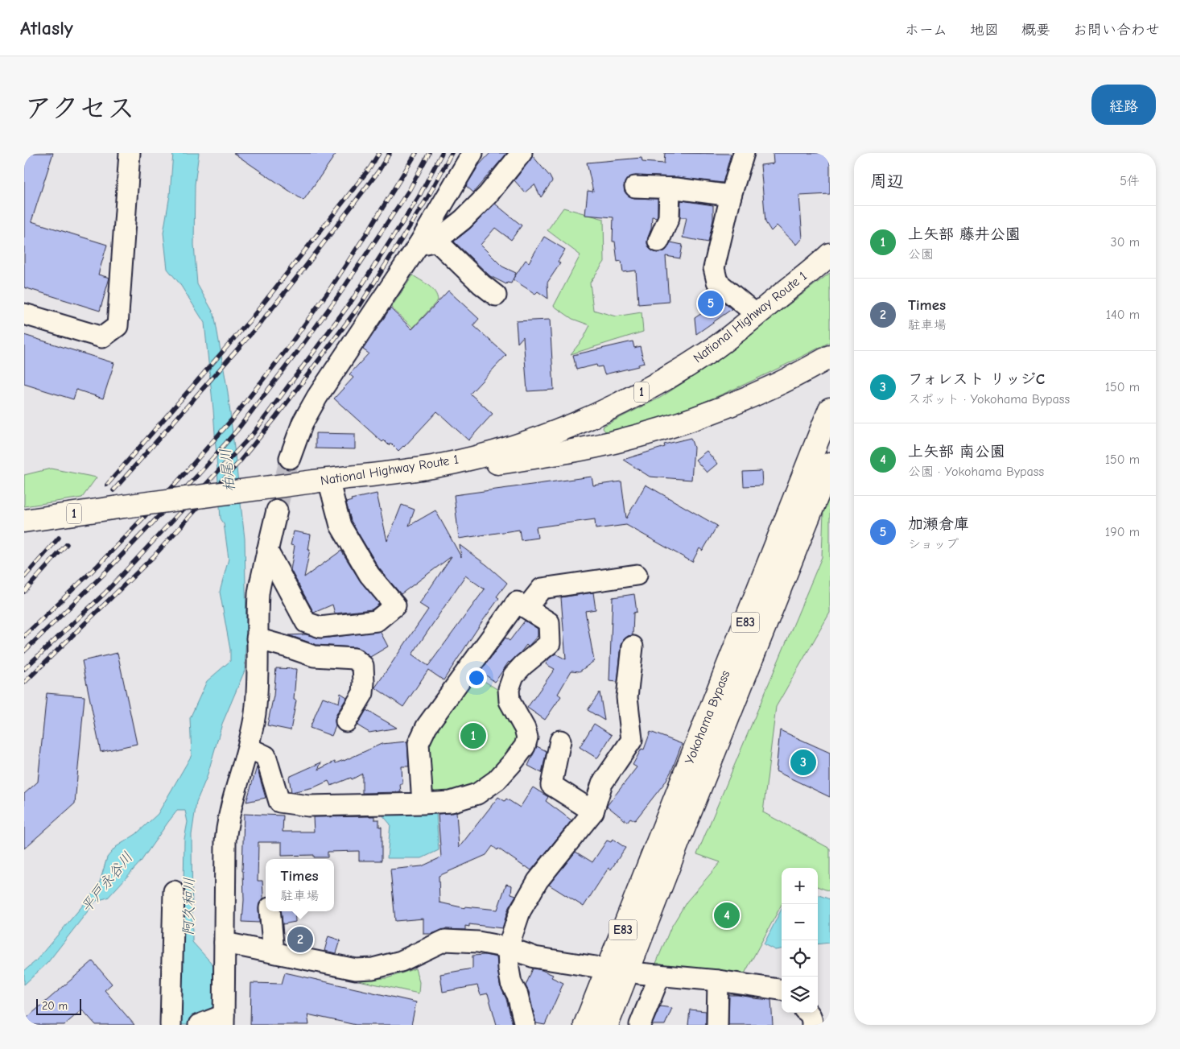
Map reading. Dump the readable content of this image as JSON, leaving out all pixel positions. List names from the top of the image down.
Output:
{
  "streets": {
    "highway": [
      "National Highway Route 1",
      "1",
      "E83",
      "Yokohama Bypass"
    ]
  },
  "crossings": [
    ["National Highway Route 1", "1"]
  ],
  "water": ["柏尾川", "平戸永谷川", "阿久和川"],
  "scale_bar": "20 m",
  "page": {
    "header": "Atlasly",
    "nav": [
      "ホーム",
      "地図",
      "概要",
      "お問い合わせ"
    ],
    "title": "アクセス",
    "buttons": "経路",
    "heading": ["周辺", "5件"],
    "list": [
      {
        "mark": "1",
        "name": "上矢部 藤井公園",
        "note": "公園",
        "value": "30 m"
      },
      {
        "mark": "2",
        "name": "Times",
        "note": "駐車場",
        "value": "140 m"
      },
      {
        "mark": "3",
        "name": "フォレスト リッジC",
        "note": "スポット · Yokohama Bypass",
        "value": "150 m"
      },
      {
        "mark": "4",
        "name": "上矢部 南公園",
        "note": "公園 · Yokohama Bypass",
        "value": "150 m"
      },
      {
        "mark": "5",
        "name": "加瀬倉庫",
        "note": "ショップ",
        "value": "190 m"
      }
    ],
    "pins": [
      "5",
      "1",
      "3",
      "4",
      "2"
    ],
    "popup": ["Times", "駐車場"],
    "map_buttons": ["+", "−"],
    "scale": "20 m"
  }
}
